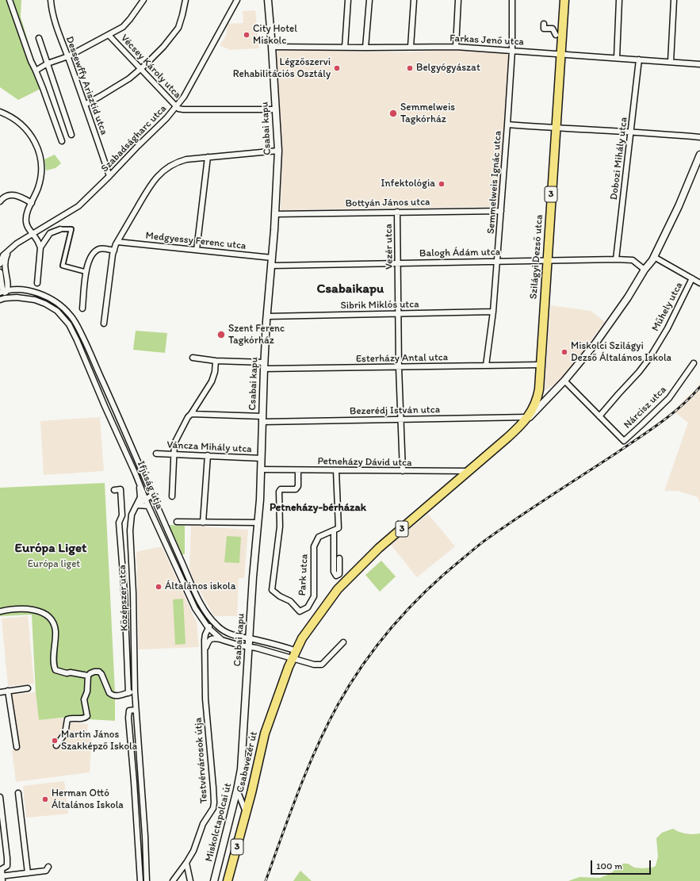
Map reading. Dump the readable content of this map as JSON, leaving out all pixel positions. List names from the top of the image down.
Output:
{
  "streets": {
    "main road": ["3", "Szilágyi Dezső utca", "Csabavezér út"],
    "street": [
      "Farkas Jenő utca",
      "Vécsey Károly utca",
      "Dessewffy Arisztid utca",
      "Csabai kapu",
      "Szabadságharc utca",
      "Dobozi Mihály utca",
      "Semmelweis Ignác utca",
      "Bottyán János utca",
      "Medgyessy Ferenc utca",
      "Vezér utca",
      "Balogh Ádám utca",
      "Sibrik Miklós utca",
      "Műhely utca",
      "Esterházy Antal utca",
      "Nárcisz utca",
      "Bezerédj István utca",
      "Váncza Mihály utca",
      "Petneházy Dávid utca",
      "Ifjúság útja",
      "Park utca",
      "Középszer utca",
      "Testvérvárosok útja",
      "Miskolctapolcai út"
    ]
  },
  "crossings": [
    ["Farkas Jenő utca", "Csabai kapu"],
    ["Farkas Jenő utca", "Dobozi Mihály utca"],
    ["Farkas Jenő utca", "Semmelweis Ignác utca"],
    ["Farkas Jenő utca", "Szilágyi Dezső utca"],
    ["Vécsey Károly utca", "Csabai kapu"],
    ["Vécsey Károly utca", "Szabadságharc utca"],
    ["Dessewffy Arisztid utca", "Szabadságharc utca"],
    ["Csabai kapu", "Bottyán János utca"],
    ["Csabai kapu", "Medgyessy Ferenc utca"],
    ["Csabai kapu", "Balogh Ádám utca"],
    ["Csabai kapu", "Sibrik Miklós utca"],
    ["Csabai kapu", "Esterházy Antal utca"],
    ["Csabai kapu", "Bezerédj István utca"],
    ["Csabai kapu", "Váncza Mihály utca"],
    ["Csabai kapu", "Petneházy Dávid utca"],
    ["Csabai kapu", "Ifjúság útja"],
    ["Csabai kapu", "Miskolctapolcai út"],
    ["Dobozi Mihály utca", "Balogh Ádám utca"],
    ["Semmelweis Ignác utca", "Bottyán János utca"],
    ["Semmelweis Ignác utca", "Balogh Ádám utca"],
    ["Semmelweis Ignác utca", "Sibrik Miklós utca"],
    ["Semmelweis Ignác utca", "Esterházy Antal utca"],
    ["3", "Szilágyi Dezső utca"],
    ["3", "Bezerédj István utca"],
    ["3", "Petneházy Dávid utca"],
    ["3", "Ifjúság útja"],
    ["3", "Csabavezér út"],
    ["Bottyán János utca", "Vezér utca"],
    ["Vezér utca", "Balogh Ádám utca"],
    ["Vezér utca", "Sibrik Miklós utca"],
    ["Vezér utca", "Esterházy Antal utca"],
    ["Vezér utca", "Bezerédj István utca"],
    ["Vezér utca", "Petneházy Dávid utca"],
    ["Balogh Ádám utca", "Szilágyi Dezső utca"],
    ["Szilágyi Dezső utca", "Esterházy Antal utca"],
    ["Szilágyi Dezső utca", "Bezerédj István utca"],
    ["Műhely utca", "Nárcisz utca"],
    ["Petneházy Dávid utca", "Park utca"],
    ["Ifjúság útja", "Középszer utca"],
    ["Ifjúság útja", "Testvérvárosok útja"],
    ["Ifjúság útja", "Csabavezér út"]
  ],
  "districts": ["Csabaikapu", "Petneházy-bérházak", "Európa Liget"],
  "parks": ["Európa liget"],
  "places": [
    "City Hotel Miskolc",
    "Légzőszervi Rehabilitációs Osztály",
    "Belgyógyászat",
    "Semmelweis Tagkórház",
    "Infektológia",
    "Szent Ferenc Tagkórház",
    "Miskolci Szilágyi Dezső Általános Iskola",
    "Általános iskola",
    "Martin János Szakképző Iskola",
    "Herman Ottó Általános Iskola"
  ],
  "scale_bar": "100 m"
}
